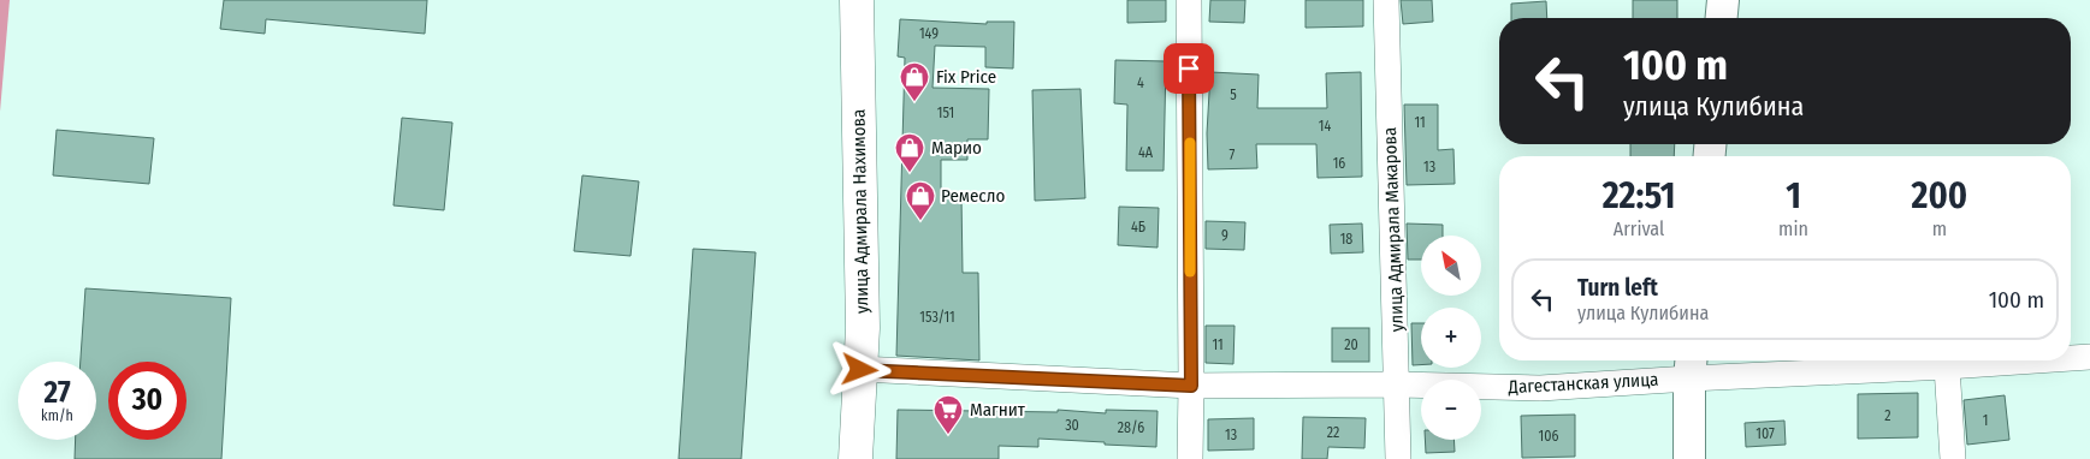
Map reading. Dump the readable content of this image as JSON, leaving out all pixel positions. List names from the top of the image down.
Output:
{
  "streets": {
    "main road": ["улица Адмирала Нахимова"],
    "street": ["улица Адмирала Макарова", "Дагестанская улица"]
  },
  "crossings": [
    ["улица Адмирала Нахимова", "Дагестанская улица"],
    ["улица Адмирала Макарова", "Дагестанская улица"]
  ],
  "places": {
    "shop": ["Fix Price", "Марио", "Ремесло"],
    "supermarket": ["Магнит"]
  },
  "house_numbers": [
    "149",
    "4",
    "5",
    "151",
    "11",
    "14",
    "4А",
    "7",
    "16",
    "13",
    "4Б",
    "9",
    "18",
    "153/11",
    "11",
    "20",
    "2",
    "1",
    "30",
    "28/6",
    "22",
    "107",
    "13",
    "106"
  ],
  "north": "top left",
  "page": {
    "turn": ["100 m", "улица Кулибина"],
    "eta": [
      "22:51",
      "Arrival",
      "1",
      "min",
      "200",
      "m"
    ],
    "map_buttons": ["+", "−"],
    "list": [
      {
        "name": "Turn left",
        "note": "улица Кулибина",
        "value": "100 m"
      }
    ],
    "speed": "27 km/h",
    "limit": "30"
  }
}
